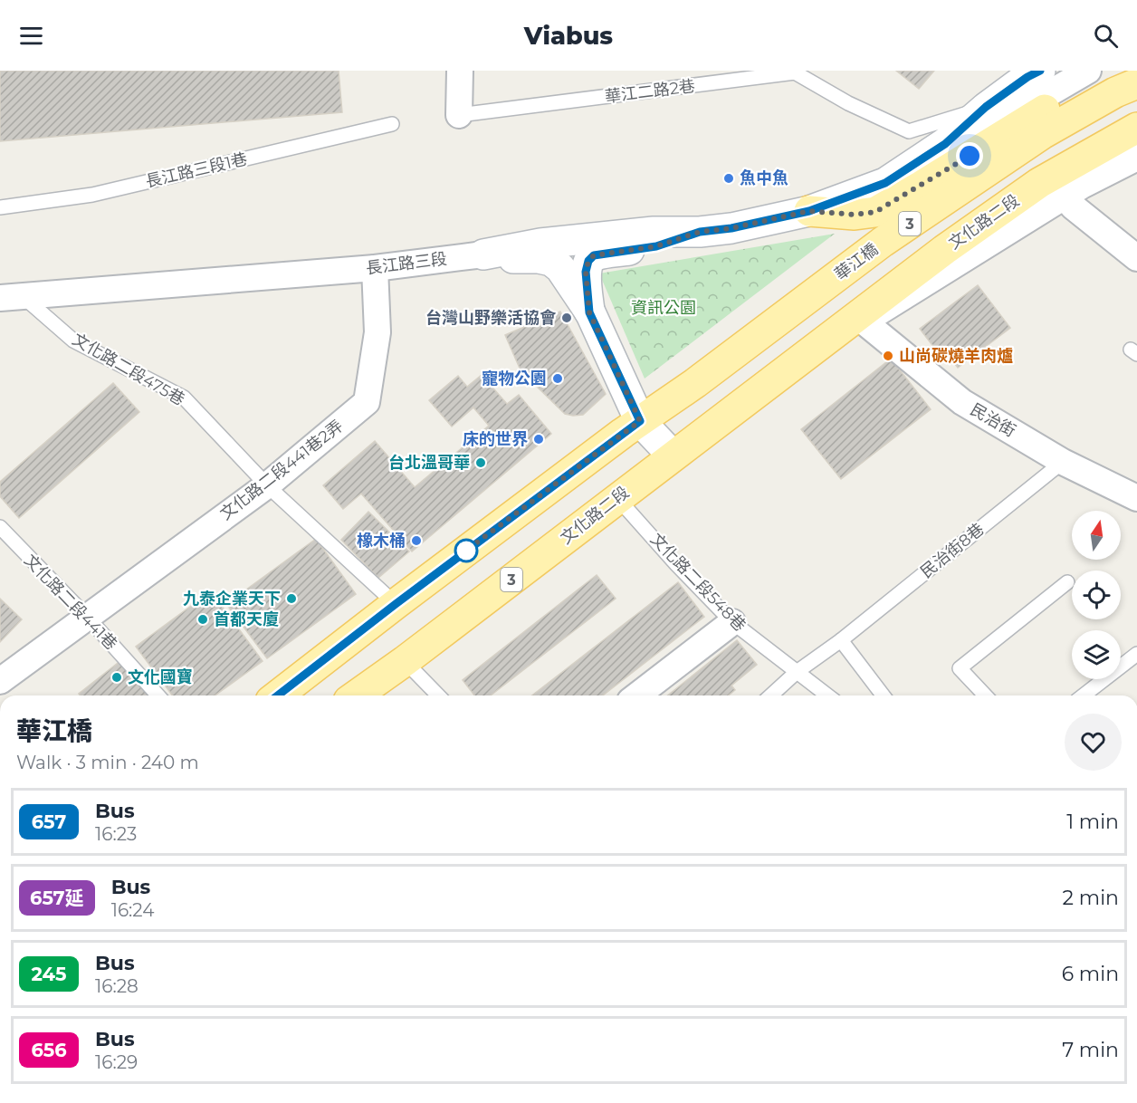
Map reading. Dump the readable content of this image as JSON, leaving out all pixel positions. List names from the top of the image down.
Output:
{
  "streets": {
    "main road": ["文化路二段", "3", "華江橋"],
    "street": ["長江路三段", "民治街", "文化路二段441巷2弄"],
    "lane": [
      "華江二路2巷",
      "長江路三段1巷",
      "文化路二段475巷",
      "民治街8巷",
      "文化路二段548巷",
      "文化路二段441巷"
    ]
  },
  "crossings": [
    ["文化路二段", "民治街"],
    ["文化路二段", "文化路二段548巷"],
    ["3", "華江橋"],
    ["3", "文化路二段475巷"],
    ["長江路三段", "文化路二段475巷"],
    ["長江路三段", "文化路二段441巷2弄"],
    ["文化路二段475巷", "文化路二段441巷2弄"],
    ["民治街", "民治街8巷"],
    ["文化路二段441巷2弄", "文化路二段441巷"],
    ["民治街8巷", "文化路二段548巷"]
  ],
  "parks": ["資訊公園"],
  "places": [
    "魚中魚",
    "台灣山野樂活協會",
    "山尚碳燒羊肉爐",
    "寵物公園",
    "床的世界",
    "台北溫哥華",
    "橡木桶",
    "九泰企業天下",
    "首都天廈",
    "文化國寶"
  ],
  "lines": ["bus line 657"],
  "north": "top",
  "page": {
    "header": "Viabus",
    "heading": ["華江橋", "Walk · 3 min · 240 m"],
    "list": [
      {
        "mark": "657",
        "name": "Bus",
        "note": "16:23",
        "value": "1 min"
      },
      {
        "mark": "657延",
        "name": "Bus",
        "note": "16:24",
        "value": "2 min"
      },
      {
        "mark": "245",
        "name": "Bus",
        "note": "16:28",
        "value": "6 min"
      },
      {
        "mark": "656",
        "name": "Bus",
        "note": "16:29",
        "value": "7 min"
      }
    ]
  }
}
